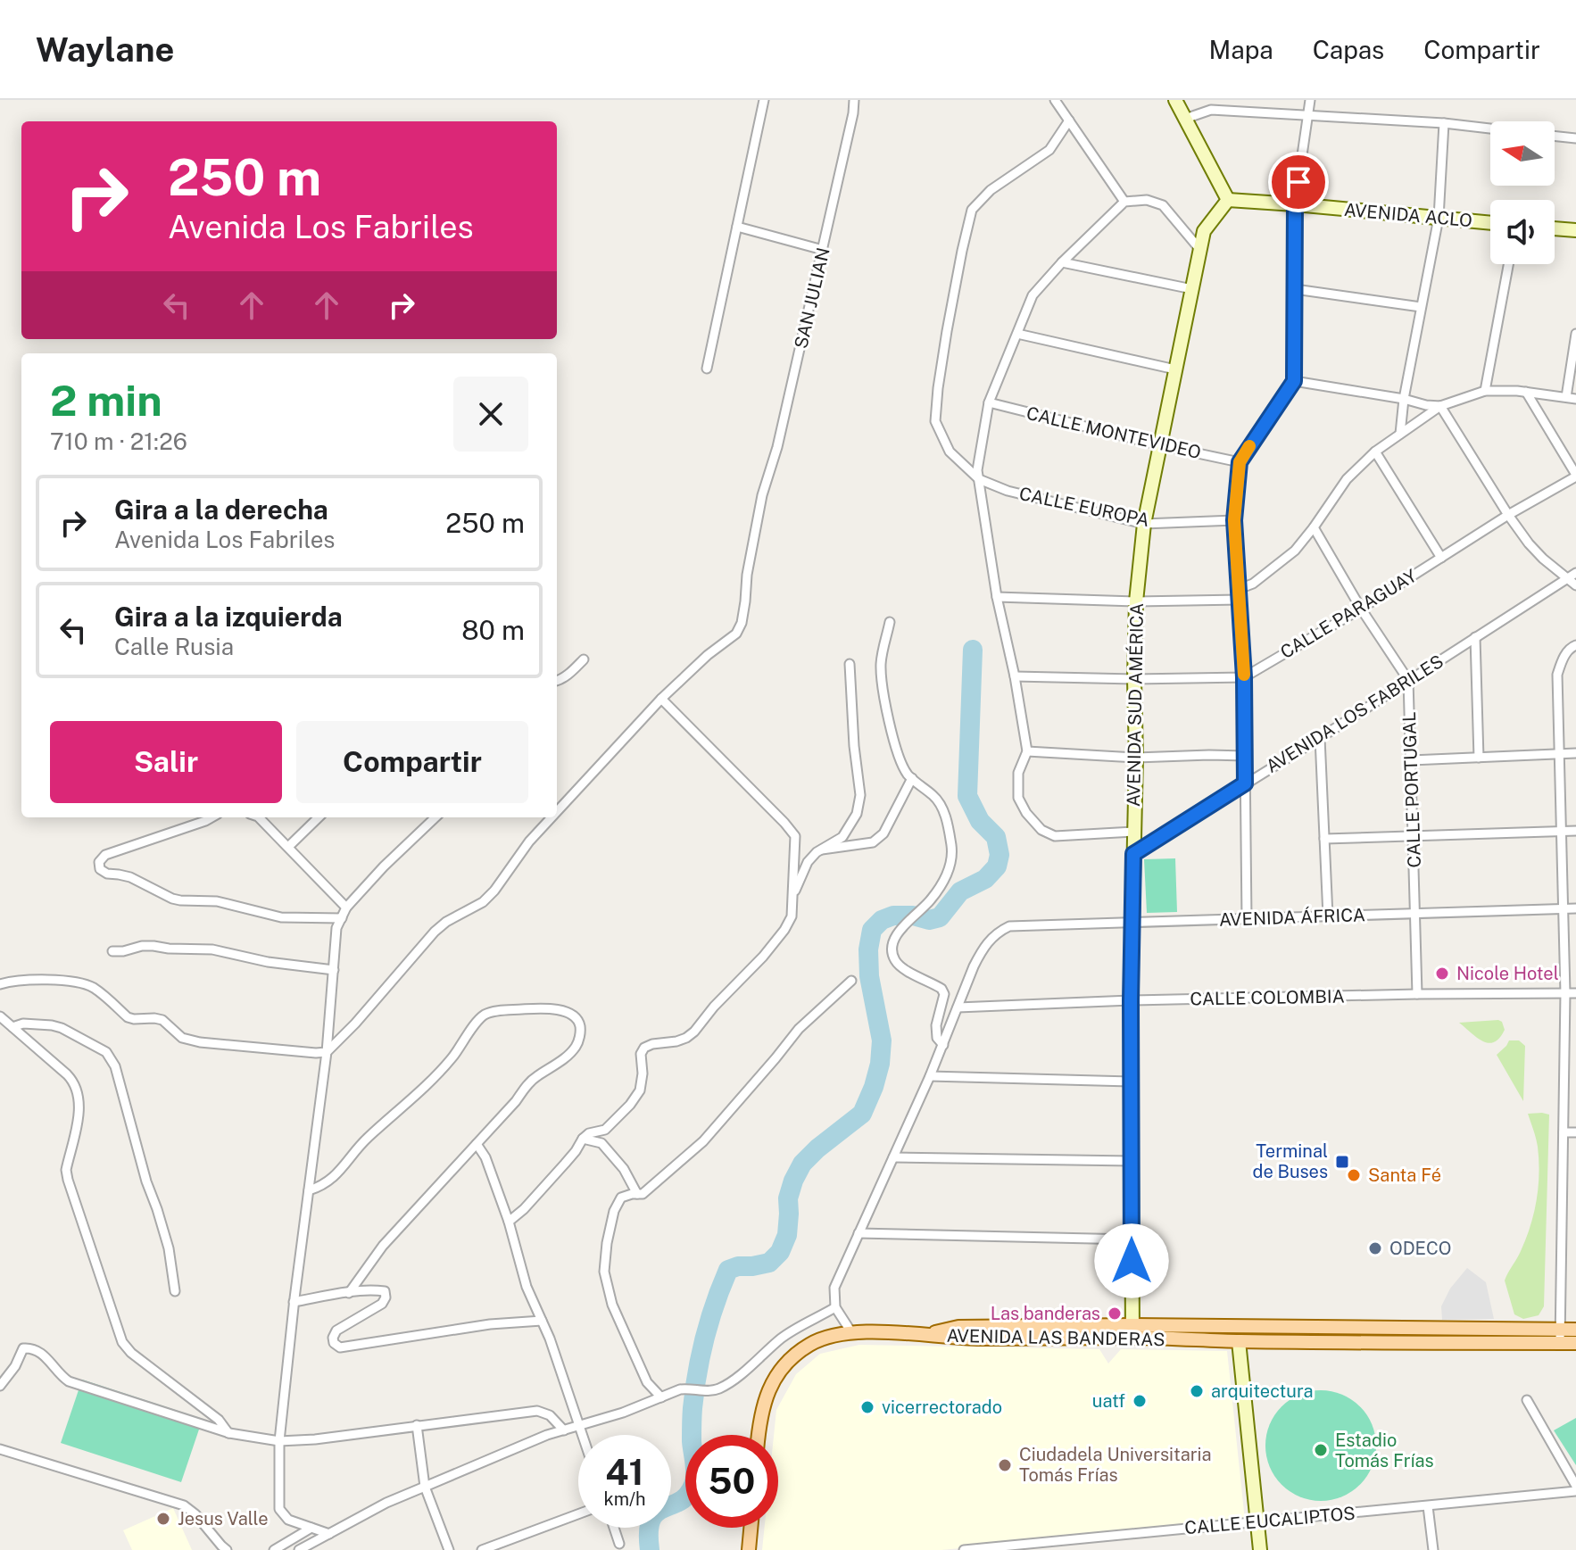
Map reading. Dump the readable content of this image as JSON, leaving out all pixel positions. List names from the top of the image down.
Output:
{
  "streets": {
    "main road": ["AVENIDA ACLO", "AVENIDA SUD AMÉRICA", "AVENIDA LAS BANDERAS"],
    "street": [
      "SAN JULIAN",
      "CALLE MONTEVIDEO",
      "CALLE EUROPA",
      "CALLE PARAGUAY",
      "AVENIDA LOS FABRILES",
      "CALLE PORTUGAL",
      "AVENIDA ÁFRICA",
      "CALLE COLOMBIA",
      "CALLE EUCALIPTOS"
    ]
  },
  "crossings": [
    ["AVENIDA ACLO", "AVENIDA SUD AMÉRICA"],
    ["CALLE MONTEVIDEO", "AVENIDA SUD AMÉRICA"],
    ["CALLE EUROPA", "AVENIDA SUD AMÉRICA"],
    ["CALLE PARAGUAY", "AVENIDA SUD AMÉRICA"],
    ["AVENIDA SUD AMÉRICA", "AVENIDA LOS FABRILES"],
    ["AVENIDA SUD AMÉRICA", "AVENIDA ÁFRICA"],
    ["AVENIDA SUD AMÉRICA", "CALLE COLOMBIA"],
    ["AVENIDA SUD AMÉRICA", "AVENIDA LAS BANDERAS"],
    ["AVENIDA LOS FABRILES", "CALLE PORTUGAL"],
    ["CALLE PORTUGAL", "AVENIDA ÁFRICA"],
    ["CALLE PORTUGAL", "CALLE COLOMBIA"],
    ["AVENIDA ÁFRICA", "CALLE COLOMBIA"]
  ],
  "places": {
    "other": [
      "Nicole Hotel",
      "Santa Fé",
      "ODECO",
      "Las banderas",
      "arquitectura",
      "uatf",
      "vicerrectorado",
      "Estadio Tomás Frías",
      "Ciudadela Universitaria Tomás Frías",
      "Jesus Valle"
    ],
    "transit": ["Terminal de Buses"]
  },
  "north": "left",
  "page": {
    "header": "Waylane",
    "nav": ["Mapa", "Capas", "Compartir"],
    "turn": ["250 m", "Avenida Los Fabriles"],
    "heading": ["2 min", "710 m · 21:26"],
    "list": [
      {
        "name": "Gira a la derecha",
        "note": "Avenida Los Fabriles",
        "value": "250 m"
      },
      {
        "name": "Gira a la izquierda",
        "note": "Calle Rusia",
        "value": "80 m"
      }
    ],
    "buttons": ["Salir", "Compartir"],
    "speed": "41 km/h",
    "limit": "50"
  }
}
